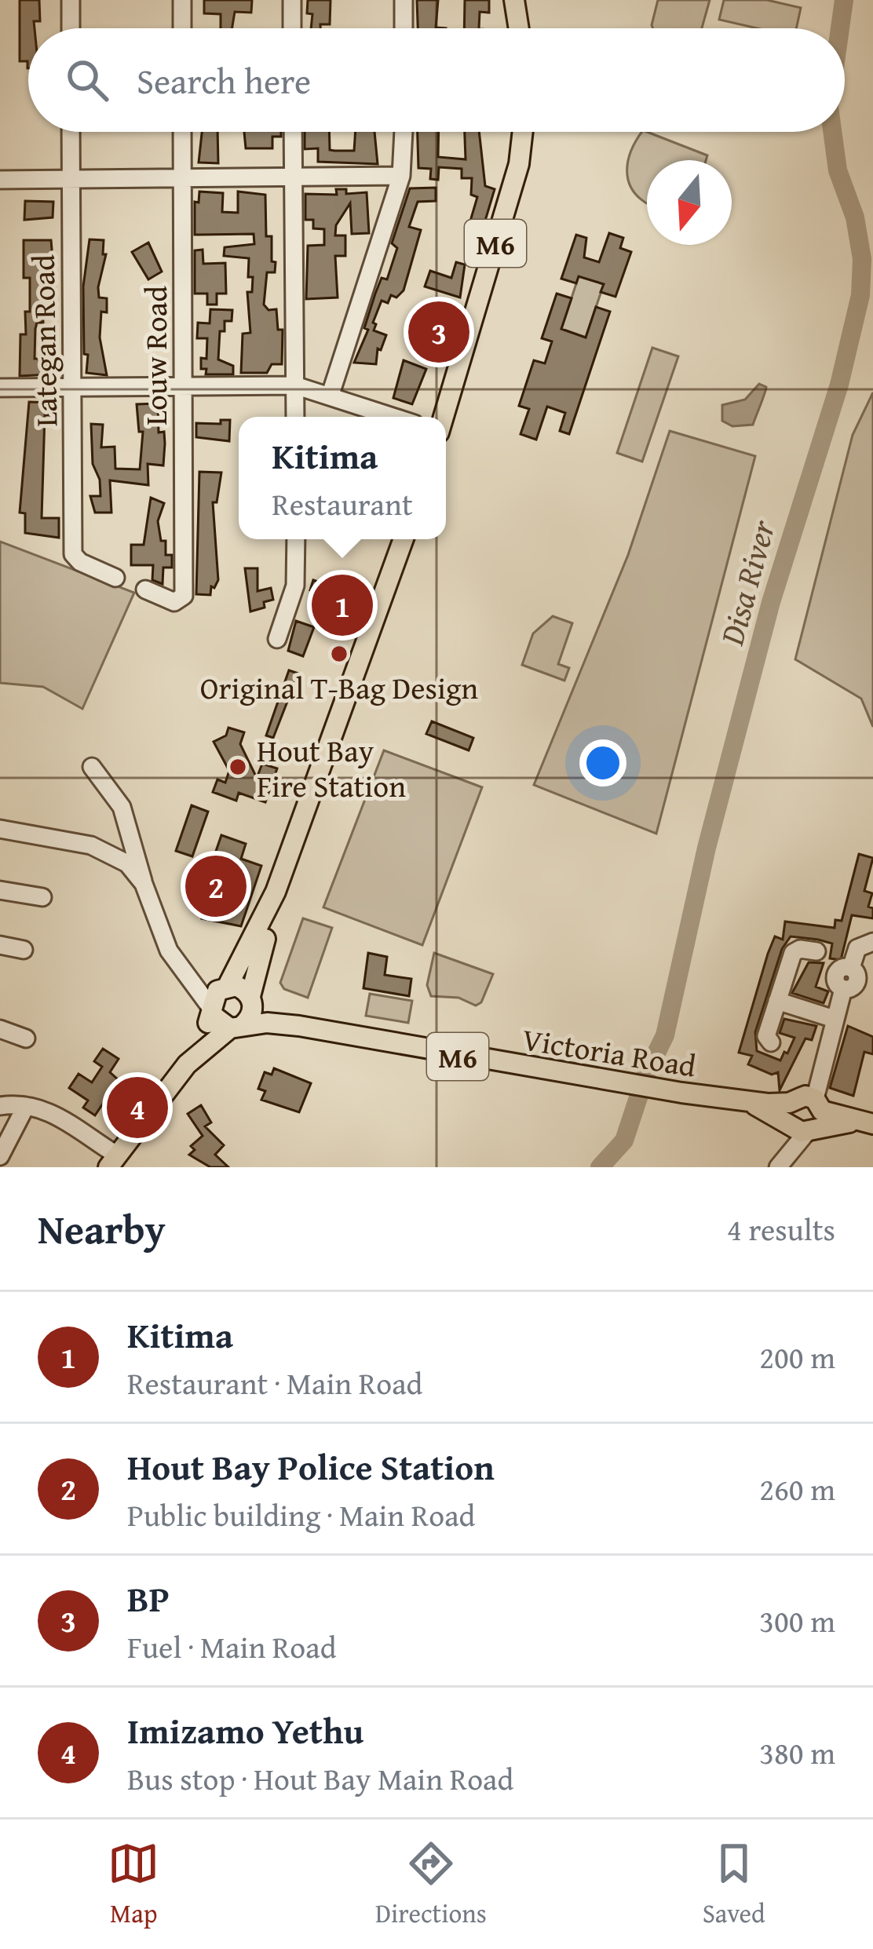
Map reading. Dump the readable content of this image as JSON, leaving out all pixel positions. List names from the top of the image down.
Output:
{
  "streets": {
    "main road": ["M6", "Victoria Road"],
    "street": ["Lategan Road", "Louw Road"]
  },
  "water": ["Disa River"],
  "places": ["Original T-Bag Design", "Hout Bay Fire Station"],
  "north": "bottom",
  "page": {
    "search": "Search here",
    "pins": [
      "3",
      "1",
      "2",
      "4"
    ],
    "popup": ["Kitima", "Restaurant"],
    "heading": ["Nearby", "4 results"],
    "list": [
      {
        "mark": "1",
        "name": "Kitima",
        "note": "Restaurant · Main Road",
        "value": "200 m"
      },
      {
        "mark": "2",
        "name": "Hout Bay Police Station",
        "note": "Public building · Main Road",
        "value": "260 m"
      },
      {
        "mark": "3",
        "name": "BP",
        "note": "Fuel · Main Road",
        "value": "300 m"
      },
      {
        "mark": "4",
        "name": "Imizamo Yethu",
        "note": "Bus stop · Hout Bay Main Road",
        "value": "380 m"
      }
    ],
    "nav": ["Map", "Directions", "Saved"]
  }
}
